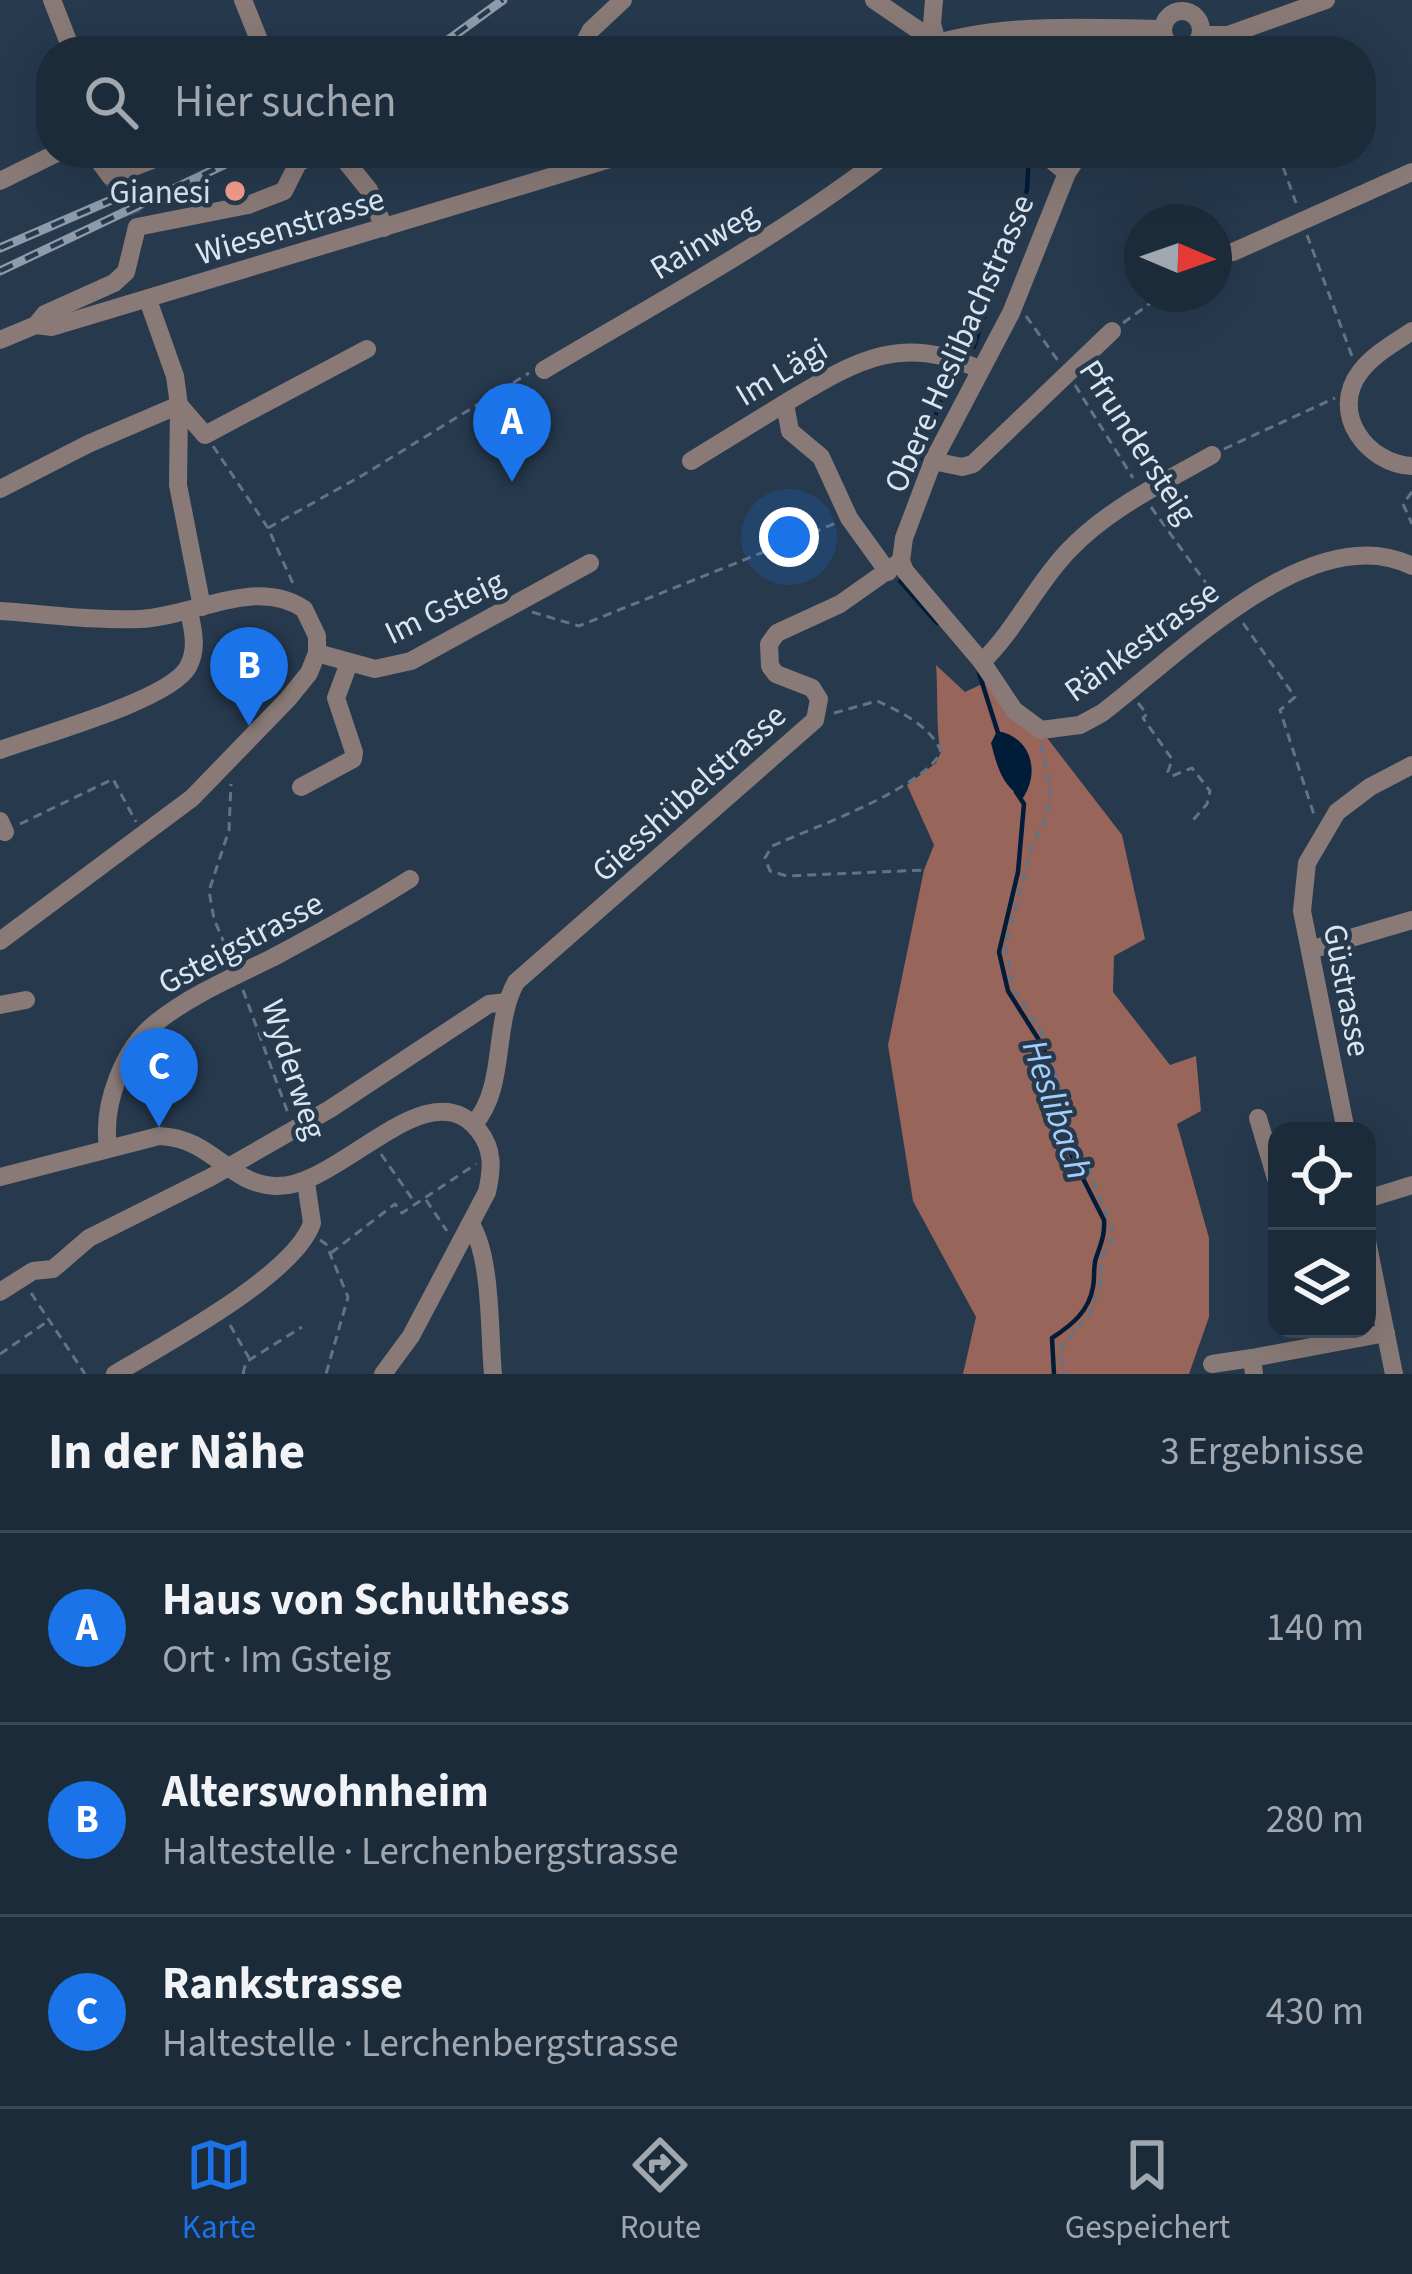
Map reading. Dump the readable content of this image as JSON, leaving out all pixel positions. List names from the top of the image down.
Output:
{
  "streets": {
    "street": [
      "Wiesenstrasse",
      "Rainweg",
      "Obere Heslibachstrasse",
      "Im Lägi",
      "Im Gsteig",
      "Ränkestrasse",
      "Giesshübelstrasse",
      "Gsteigstrasse",
      "Güstrasse"
    ],
    "path": ["Pfrundersteig", "Wyderweg"]
  },
  "crossings": [
    ["Obere Heslibachstrasse", "Im Lägi"],
    ["Obere Heslibachstrasse", "Ränkestrasse"],
    ["Obere Heslibachstrasse", "Giesshübelstrasse"],
    ["Im Lägi", "Ränkestrasse"],
    ["Pfrundersteig", "Ränkestrasse"],
    ["Pfrundersteig", "Güstrasse"],
    ["Ränkestrasse", "Giesshübelstrasse"],
    ["Gsteigstrasse", "Wyderweg"]
  ],
  "water": ["Heslibach"],
  "places": ["Gianesi"],
  "north": "right",
  "page": {
    "search": "Hier suchen",
    "pins": ["A", "B", "C"],
    "heading": ["In der Nähe", "3 Ergebnisse"],
    "list": [
      {
        "mark": "A",
        "name": "Haus von Schulthess",
        "note": "Ort · Im Gsteig",
        "value": "140 m"
      },
      {
        "mark": "B",
        "name": "Alterswohnheim",
        "note": "Haltestelle · Lerchenbergstrasse",
        "value": "280 m"
      },
      {
        "mark": "C",
        "name": "Rankstrasse",
        "note": "Haltestelle · Lerchenbergstrasse",
        "value": "430 m"
      }
    ],
    "nav": ["Karte", "Route", "Gespeichert"]
  }
}
